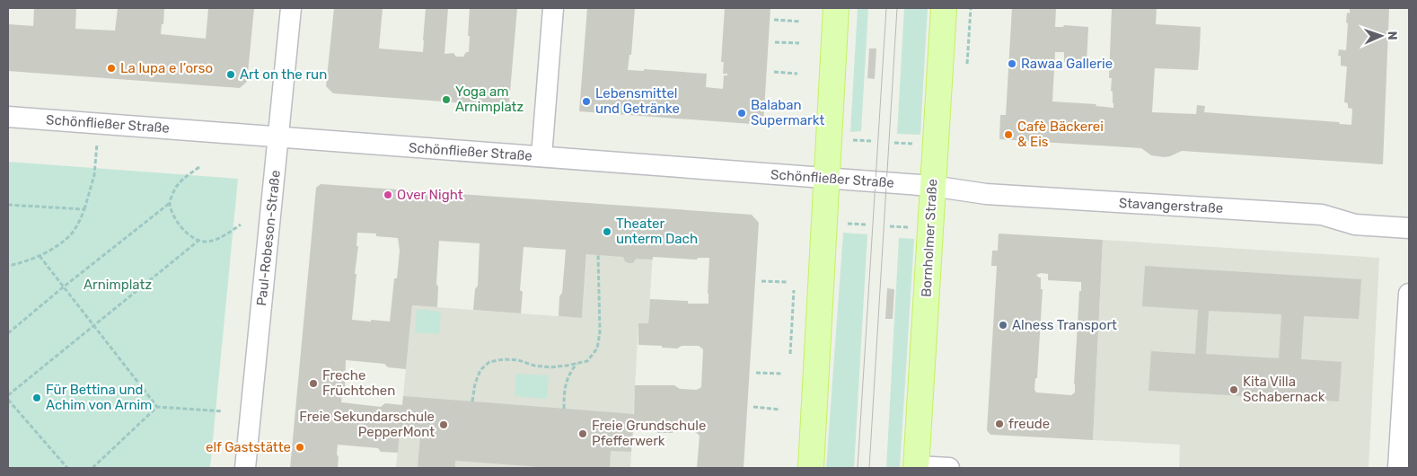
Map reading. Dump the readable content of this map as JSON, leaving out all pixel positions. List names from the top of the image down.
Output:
{
  "streets": {
    "main road": ["Bornholmer Straße"],
    "street": ["Schönfließer Straße", "Stavangerstraße", "Paul-Robeson-Straße"]
  },
  "crossings": [
    ["Schönfließer Straße", "Stavangerstraße"],
    ["Schönfließer Straße", "Paul-Robeson-Straße"],
    ["Schönfließer Straße", "Bornholmer Straße"],
    ["Stavangerstraße", "Bornholmer Straße"]
  ],
  "parks": ["Arnimplatz"],
  "places": [
    "Rawaa Gallerie",
    "La lupa e l’orso",
    "Art on the run",
    "Yoga am Arnimplatz",
    "Lebensmittel und Getränke",
    "Balaban Supermarkt",
    "Cafè Bäckerei & Eis",
    "Over Night",
    "Theater unterm Dach",
    "Alness Transport",
    "Freche Früchtchen",
    "Kita Villa Schabernack",
    "Für Bettina und Achim von Arnim",
    "freude",
    "Freie Sekundarschule PepperMont",
    "Freie Grundschule Pfefferwerk",
    "elf Gaststätte"
  ],
  "north": "right"
}
